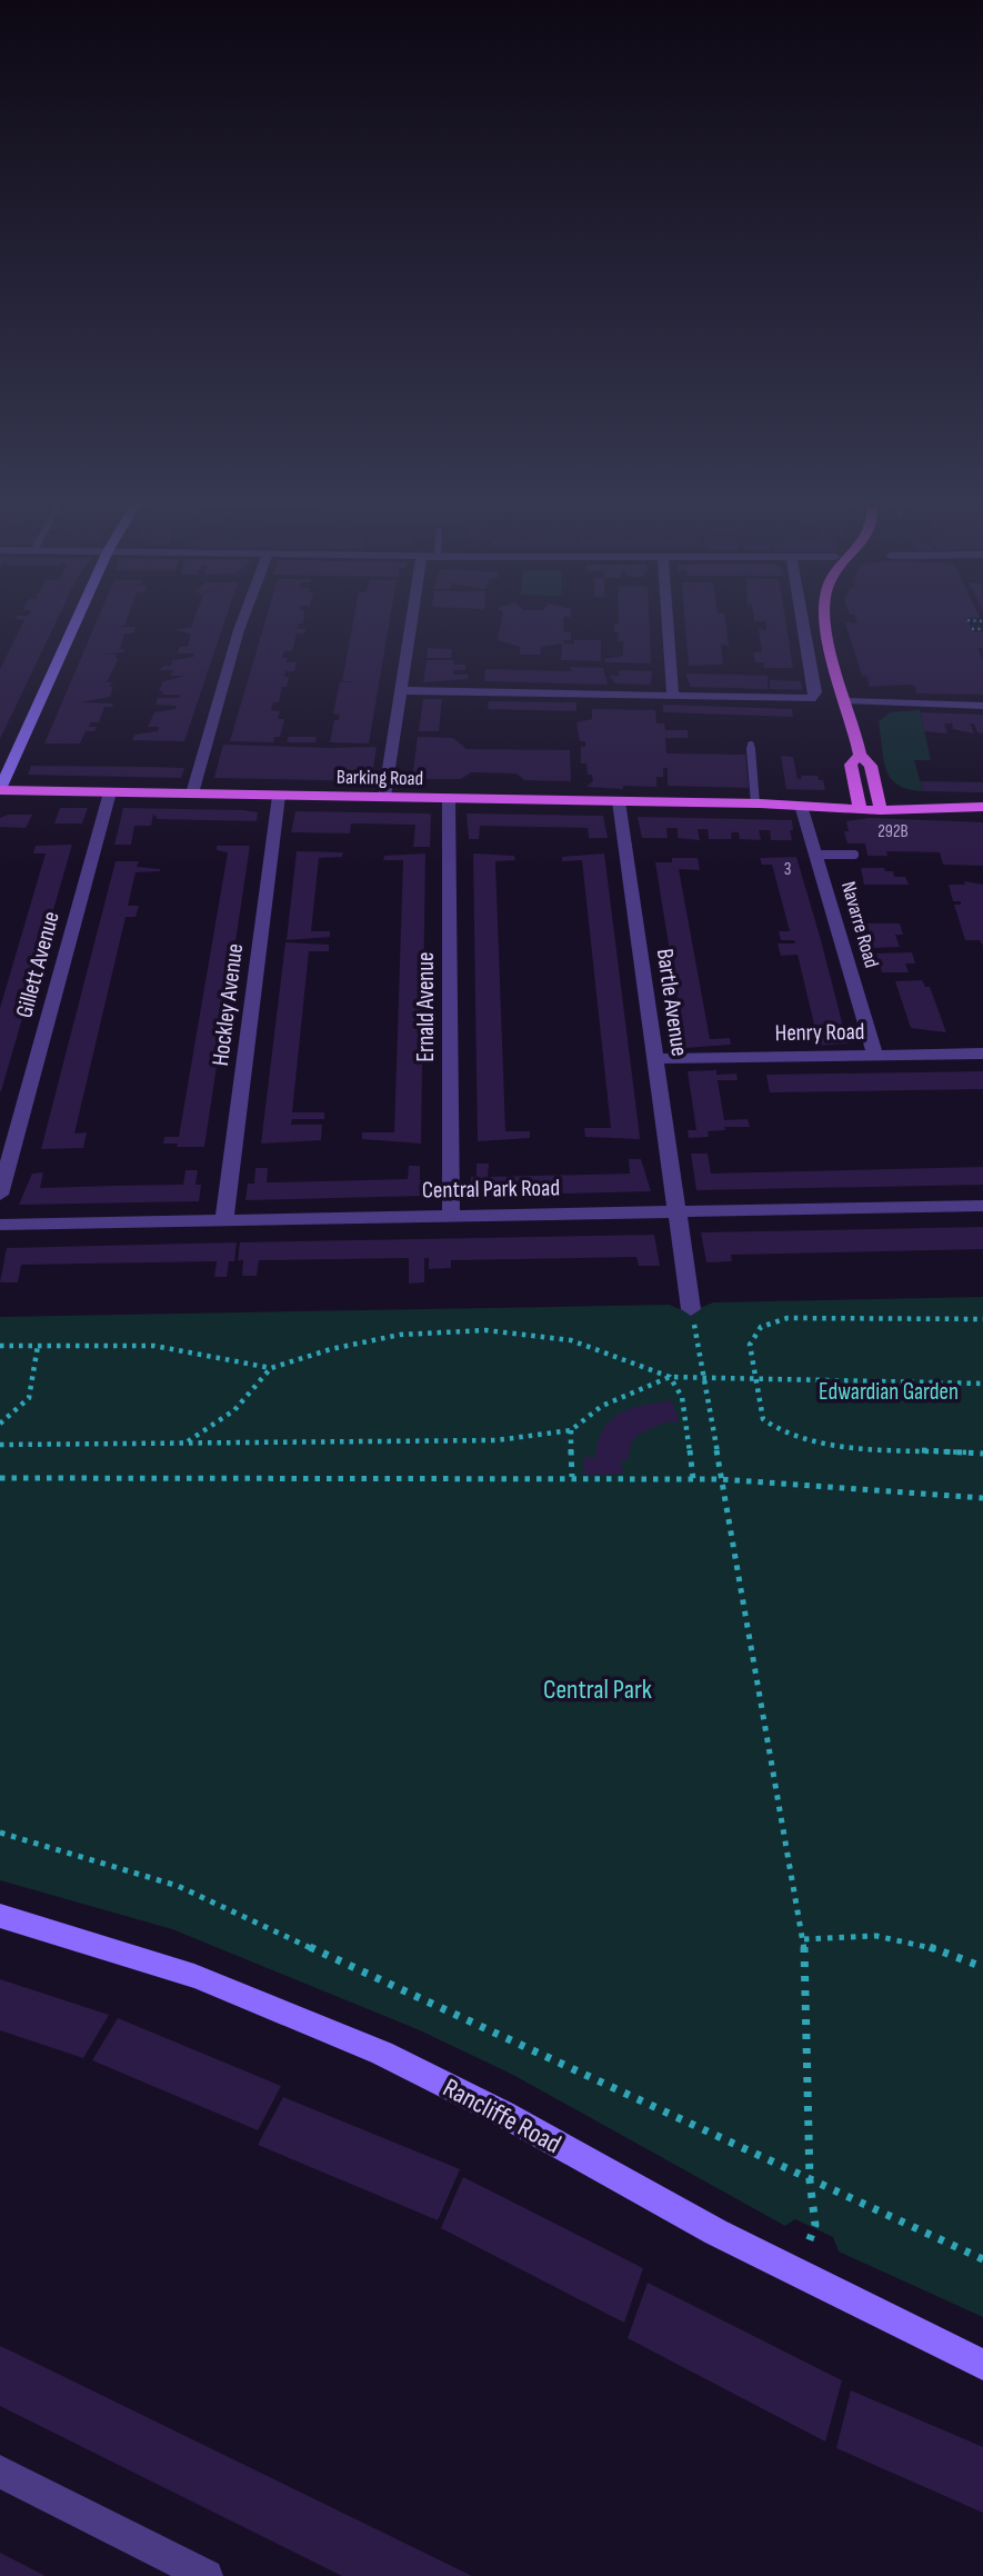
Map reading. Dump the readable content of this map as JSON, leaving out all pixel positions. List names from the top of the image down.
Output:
{
  "streets": {
    "main road": ["Barking Road", "Rancliffe Road"],
    "street": [
      "Navarre Road",
      "Gillett Avenue",
      "Bartle Avenue",
      "Hockley Avenue",
      "Ernald Avenue",
      "Henry Road",
      "Central Park Road"
    ]
  },
  "crossings": [
    ["Barking Road", "Navarre Road"],
    ["Barking Road", "Gillett Avenue"],
    ["Barking Road", "Bartle Avenue"],
    ["Barking Road", "Hockley Avenue"],
    ["Barking Road", "Ernald Avenue"],
    ["Navarre Road", "Henry Road"],
    ["Bartle Avenue", "Henry Road"],
    ["Bartle Avenue", "Central Park Road"],
    ["Hockley Avenue", "Central Park Road"],
    ["Ernald Avenue", "Central Park Road"]
  ],
  "parks": ["Edwardian Garden", "Central Park"],
  "house_numbers": ["292B", "3"]
}
